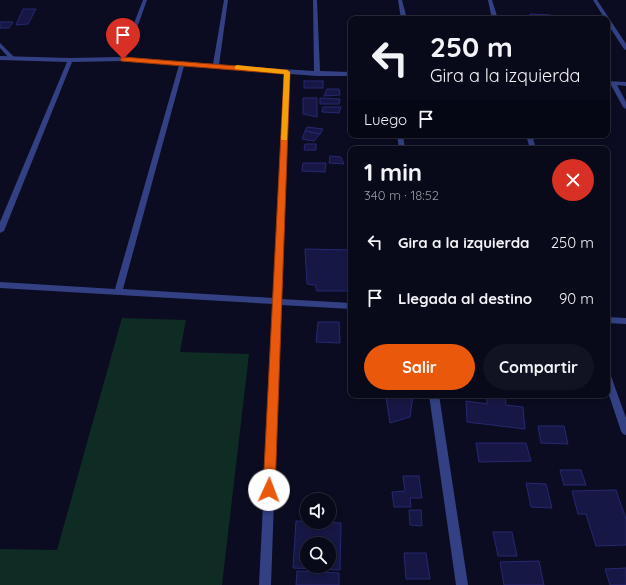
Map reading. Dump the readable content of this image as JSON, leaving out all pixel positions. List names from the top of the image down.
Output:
{
  "page": {
    "turn": ["250 m", "Gira a la izquierda"],
    "then": "Luego",
    "heading": ["1 min", "340 m · 18:52"],
    "list": [
      {
        "name": "Gira a la izquierda",
        "value": "250 m"
      },
      {
        "name": "Llegada al destino",
        "value": "90 m"
      }
    ],
    "buttons": ["Salir", "Compartir"]
  }
}
